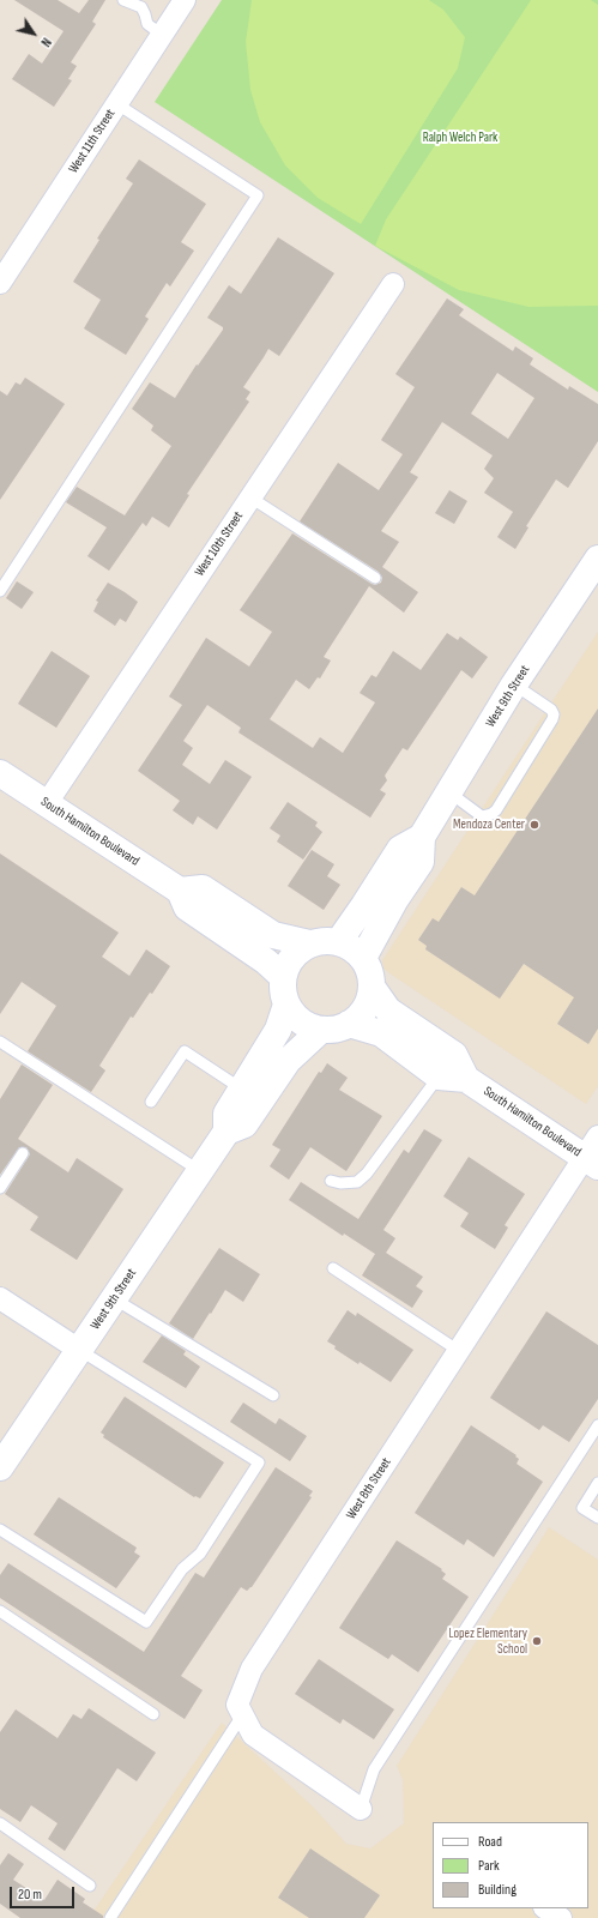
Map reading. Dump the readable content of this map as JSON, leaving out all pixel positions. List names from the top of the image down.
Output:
{
  "streets": {
    "street": [
      "West 11th Street",
      "West 10th Street",
      "West 9th Street",
      "South Hamilton Boulevard",
      "West 8th Street"
    ]
  },
  "crossings": [
    ["West 10th Street", "South Hamilton Boulevard"],
    ["West 9th Street", "South Hamilton Boulevard"],
    ["South Hamilton Boulevard", "West 8th Street"]
  ],
  "parks": ["Ralph Welch Park"],
  "places": ["Mendoza Center", "Lopez Elementary School"],
  "legend": ["Road", "Park", "Building"],
  "scale_bar": "20 m",
  "north": "bottom right"
}
